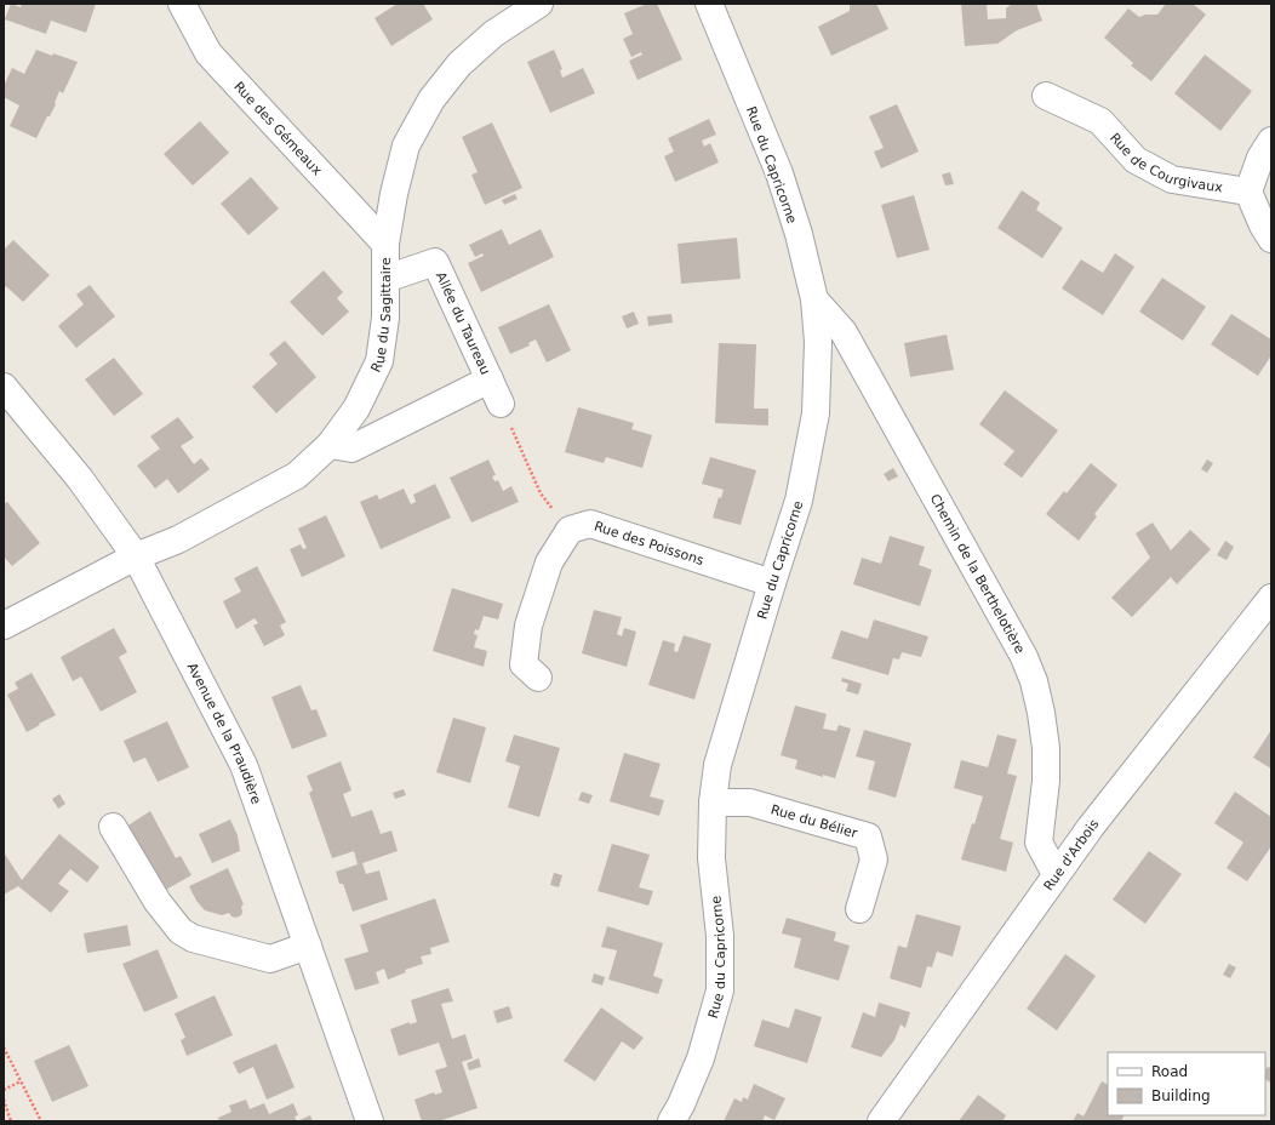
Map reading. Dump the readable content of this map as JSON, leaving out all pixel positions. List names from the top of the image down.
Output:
{
  "streets": {
    "street": [
      "Rue des Gémeaux",
      "Rue de Courgivaux",
      "Rue du Capricorne",
      "Rue du Sagittaire",
      "Allée du Taureau",
      "Rue des Poissons",
      "Chemin de la Berthelotière",
      "Avenue de la Praudière",
      "Rue du Bélier",
      "Rue d'Arbois"
    ]
  },
  "crossings": [
    ["Rue des Gémeaux", "Rue du Sagittaire"],
    ["Rue du Capricorne", "Rue des Poissons"],
    ["Rue du Capricorne", "Chemin de la Berthelotière"],
    ["Rue du Capricorne", "Rue du Bélier"],
    ["Rue du Sagittaire", "Allée du Taureau"],
    ["Rue du Sagittaire", "Avenue de la Praudière"],
    ["Chemin de la Berthelotière", "Rue d'Arbois"]
  ],
  "legend": ["Road", "Building"]
}
